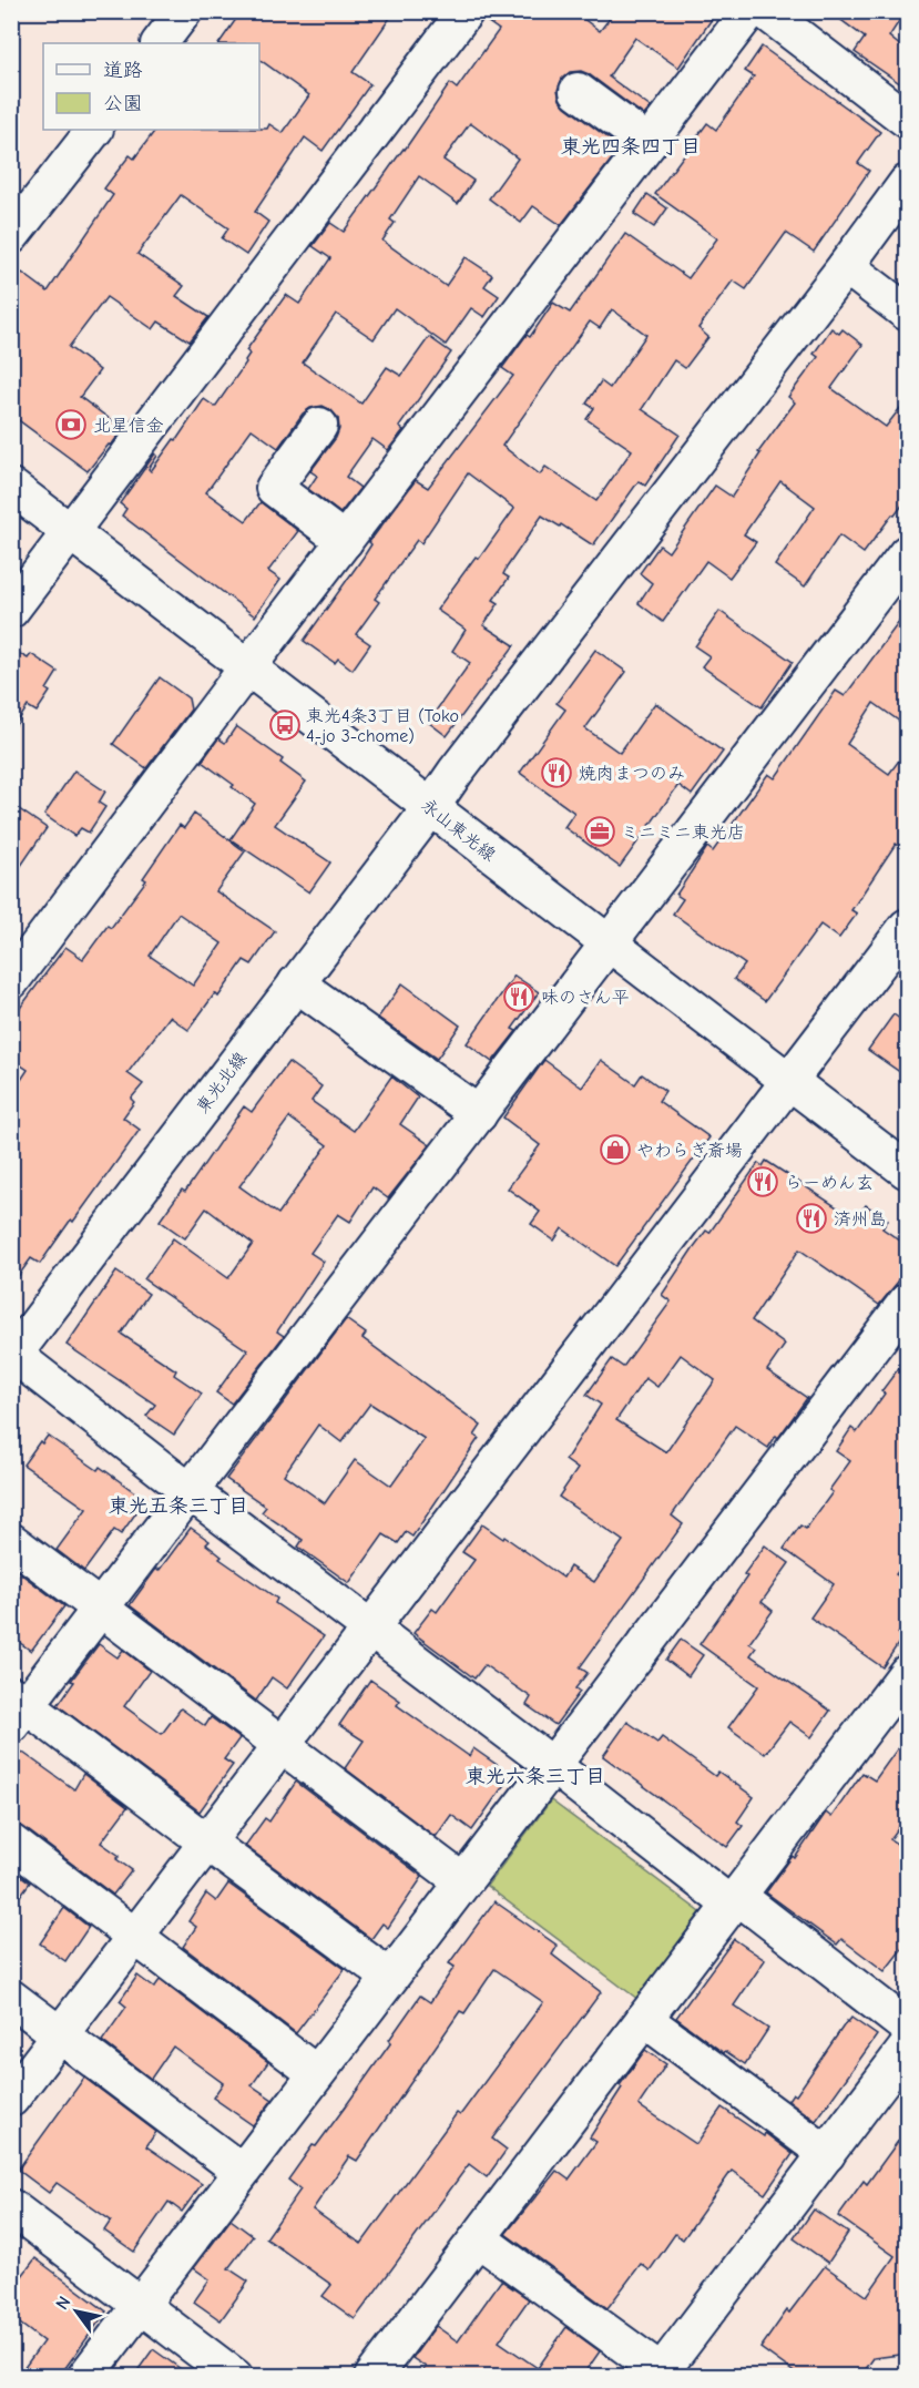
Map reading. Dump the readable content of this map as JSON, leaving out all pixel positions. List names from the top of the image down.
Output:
{
  "streets": {
    "street": ["永山東光線", "東光北線"]
  },
  "crossings": [
    ["永山東光線", "東光北線"]
  ],
  "districts": ["東光四条四丁目", "東光五条三丁目", "東光六条三丁目"],
  "places": {
    "bank": ["北星信金"],
    "bus stop": ["東光4条3丁目 (Toko 4-jo 3-chome)"],
    "restaurant": [
      "焼肉まつのみ",
      "味のさん平",
      "らーめん玄",
      "済州島"
    ],
    "office": ["ミニミニ東光店"],
    "shop": ["やわらぎ斎場"]
  },
  "legend": ["道路", "公園"],
  "north": "top left"
}
